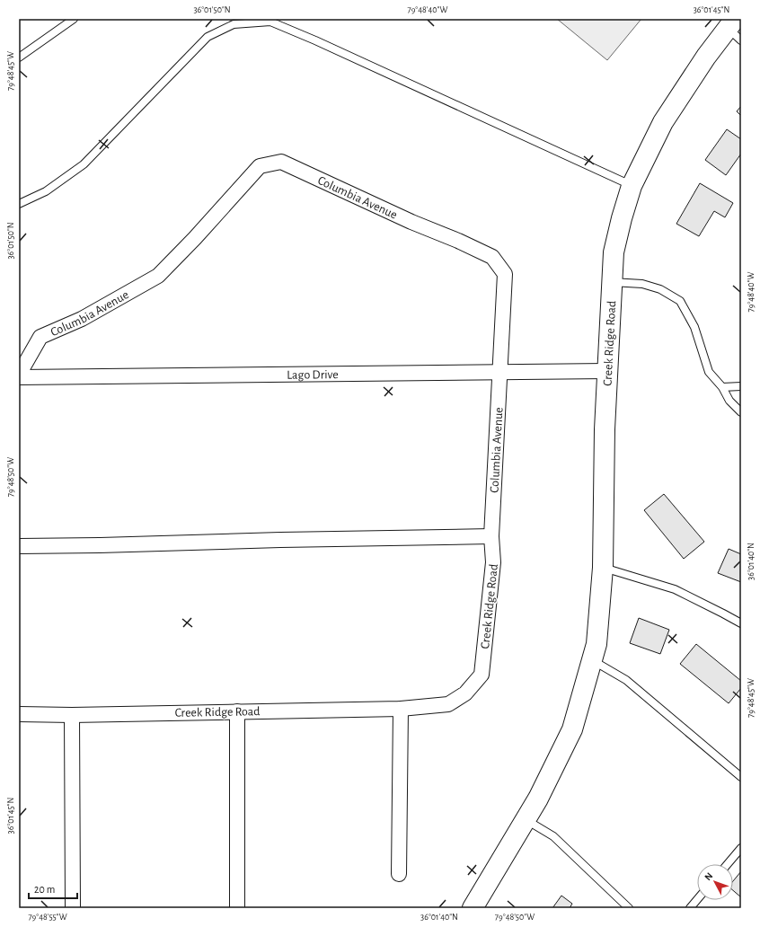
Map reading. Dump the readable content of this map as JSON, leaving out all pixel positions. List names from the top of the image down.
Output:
{
  "streets": {
    "main road": ["Creek Ridge Road"],
    "street": ["Columbia Avenue", "Lago Drive"]
  },
  "crossings": [
    ["Columbia Avenue", "Creek Ridge Road"],
    ["Columbia Avenue", "Lago Drive"],
    ["Creek Ridge Road", "Lago Drive"]
  ],
  "scale_bar": "20 m",
  "north": "top left",
  "coordinates": [
    "36°01'50\"N",
    "79°48'40\"W",
    "36°01'45\"N",
    "79°48'45\"W",
    "79°48'50\"W",
    "36°01'40\"N",
    "79°48'55\"W"
  ]
}
